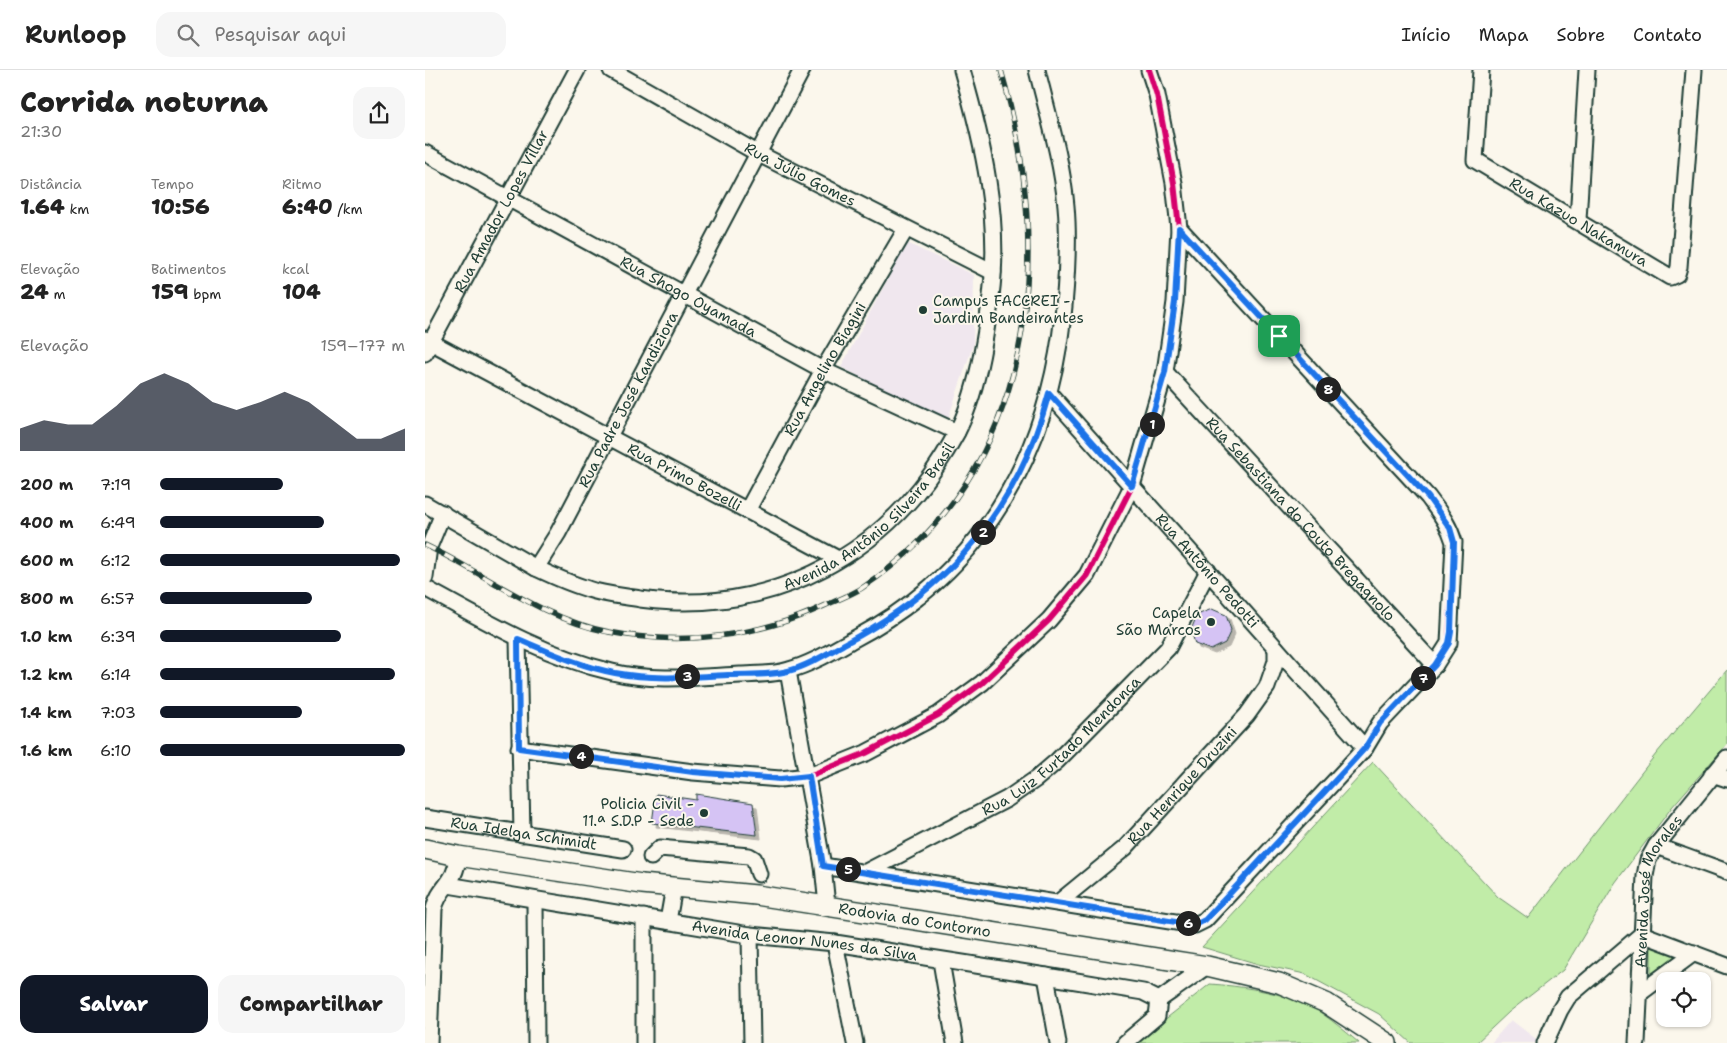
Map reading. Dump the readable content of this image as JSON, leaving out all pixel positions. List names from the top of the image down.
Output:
{
  "streets": {
    "main road": ["Rodovia do Contorno"],
    "street": [
      "Rua Júlio Gomes",
      "Rua Amador Lopes Villar",
      "Rua Kazuo Nakamura",
      "Rua Shogo Oyamada",
      "Rua Angelino Biagini",
      "Rua Padre José Kandiziora",
      "Rua Primo Bozelli",
      "Avenida Antônio Silveira Brasil",
      "Rua Sebastiana do Couto Bregagnolo",
      "Rua Antônio Pedotti",
      "Rua Luiz Furtado Mendonça",
      "Rua Henrique Druzini",
      "Rua Idelga Schimidt",
      "Avenida José Morales",
      "Avenida Leonor Nunes da Silva"
    ]
  },
  "crossings": [
    ["Rua Júlio Gomes", "Rua Angelino Biagini"],
    ["Rua Júlio Gomes", "Rua Padre José Kandiziora"],
    ["Rua Júlio Gomes", "Avenida Antônio Silveira Brasil"],
    ["Rua Amador Lopes Villar", "Rua Shogo Oyamada"],
    ["Rua Amador Lopes Villar", "Rua Primo Bozelli"],
    ["Rua Shogo Oyamada", "Rua Angelino Biagini"],
    ["Rua Shogo Oyamada", "Rua Padre José Kandiziora"],
    ["Rua Shogo Oyamada", "Avenida Antônio Silveira Brasil"],
    ["Rua Angelino Biagini", "Rua Primo Bozelli"],
    ["Rua Padre José Kandiziora", "Rua Primo Bozelli"],
    ["Rua Padre José Kandiziora", "Avenida Antônio Silveira Brasil"],
    ["Rua Primo Bozelli", "Avenida Antônio Silveira Brasil"],
    ["Rua Antônio Pedotti", "Rua Luiz Furtado Mendonça"],
    ["Rua Antônio Pedotti", "Rua Henrique Druzini"]
  ],
  "places": ["Campus FACCREI - Jardim Bandeirantes", "Capela São Marcos", "Policia Civil - 11.ª S.D.P - Sede"],
  "page": {
    "header": "Runloop",
    "search": "Pesquisar aqui",
    "nav": [
      "Início",
      "Mapa",
      "Sobre",
      "Contato"
    ],
    "heading": ["Corrida noturna", "21:30"],
    "stats": [
      ["Distância", "1.64 km"],
      ["Tempo", "10:56"],
      ["Ritmo", "6:40 /km"],
      ["Elevação", "24 m"],
      ["Batimentos", "159 bpm"],
      ["kcal", "104"]
    ],
    "chart": ["Elevação", "159–177 m"],
    "pins": [
      "8",
      "1",
      "2",
      "3",
      "7",
      "4",
      "5",
      "6"
    ],
    "list": [
      {
        "name": "200 m",
        "note": "7:19"
      },
      {
        "name": "400 m",
        "note": "6:49"
      },
      {
        "name": "600 m",
        "note": "6:12"
      },
      {
        "name": "800 m",
        "note": "6:57"
      },
      {
        "name": "1.0 km",
        "note": "6:39"
      },
      {
        "name": "1.2 km",
        "note": "6:14"
      },
      {
        "name": "1.4 km",
        "note": "7:03"
      },
      {
        "name": "1.6 km",
        "note": "6:10"
      }
    ],
    "buttons": ["Salvar", "Compartilhar"]
  }
}
